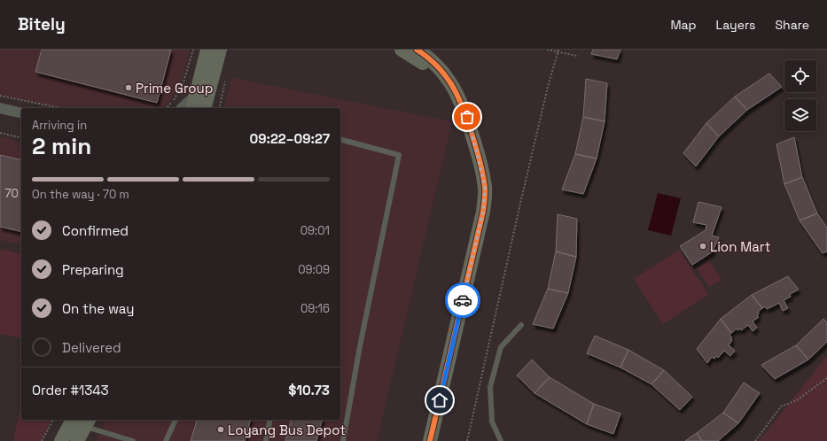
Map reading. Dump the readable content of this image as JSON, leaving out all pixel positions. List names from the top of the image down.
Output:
{
  "places": ["Prime Group", "Lion Mart", "Loyang Bus Depot"],
  "house_numbers": ["70"],
  "page": {
    "header": "Bitely",
    "nav": ["Map", "Layers", "Share"],
    "heading": ["2 min", "Arriving in", "09:22–09:27"],
    "panel": ["Order #1343", "$10.73"],
    "bar": "On the way · 70 m",
    "list": [
      ["Confirmed", "09:01"],
      ["Preparing", "09:09"],
      ["On the way", "09:16"],
      "Delivered"
    ]
  }
}
